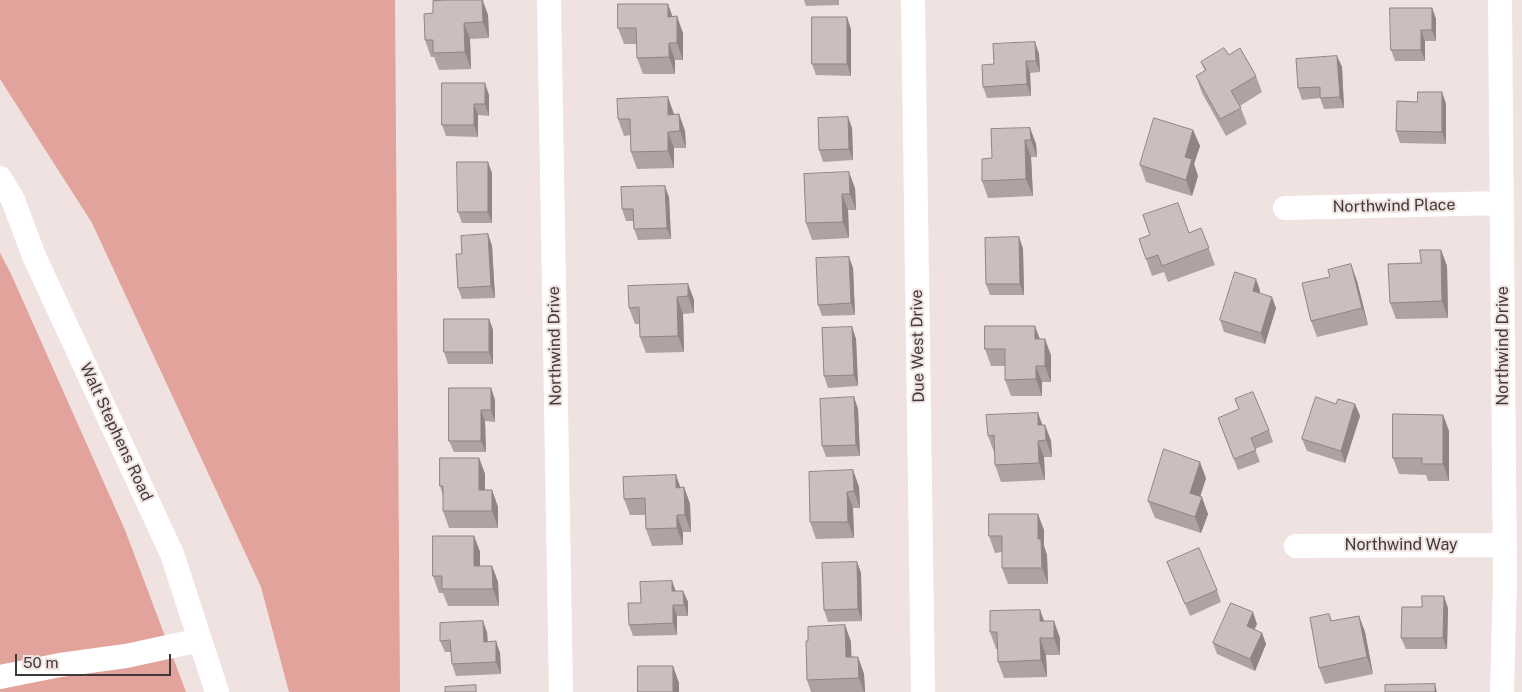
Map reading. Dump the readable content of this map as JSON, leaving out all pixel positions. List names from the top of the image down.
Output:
{
  "streets": {
    "street": [
      "Northwind Place",
      "Northwind Drive",
      "Due West Drive",
      "Walt Stephens Road",
      "Northwind Way"
    ]
  },
  "crossings": [
    ["Northwind Place", "Northwind Drive"],
    ["Northwind Drive", "Northwind Way"]
  ],
  "scale_bar": "50 m"
}
